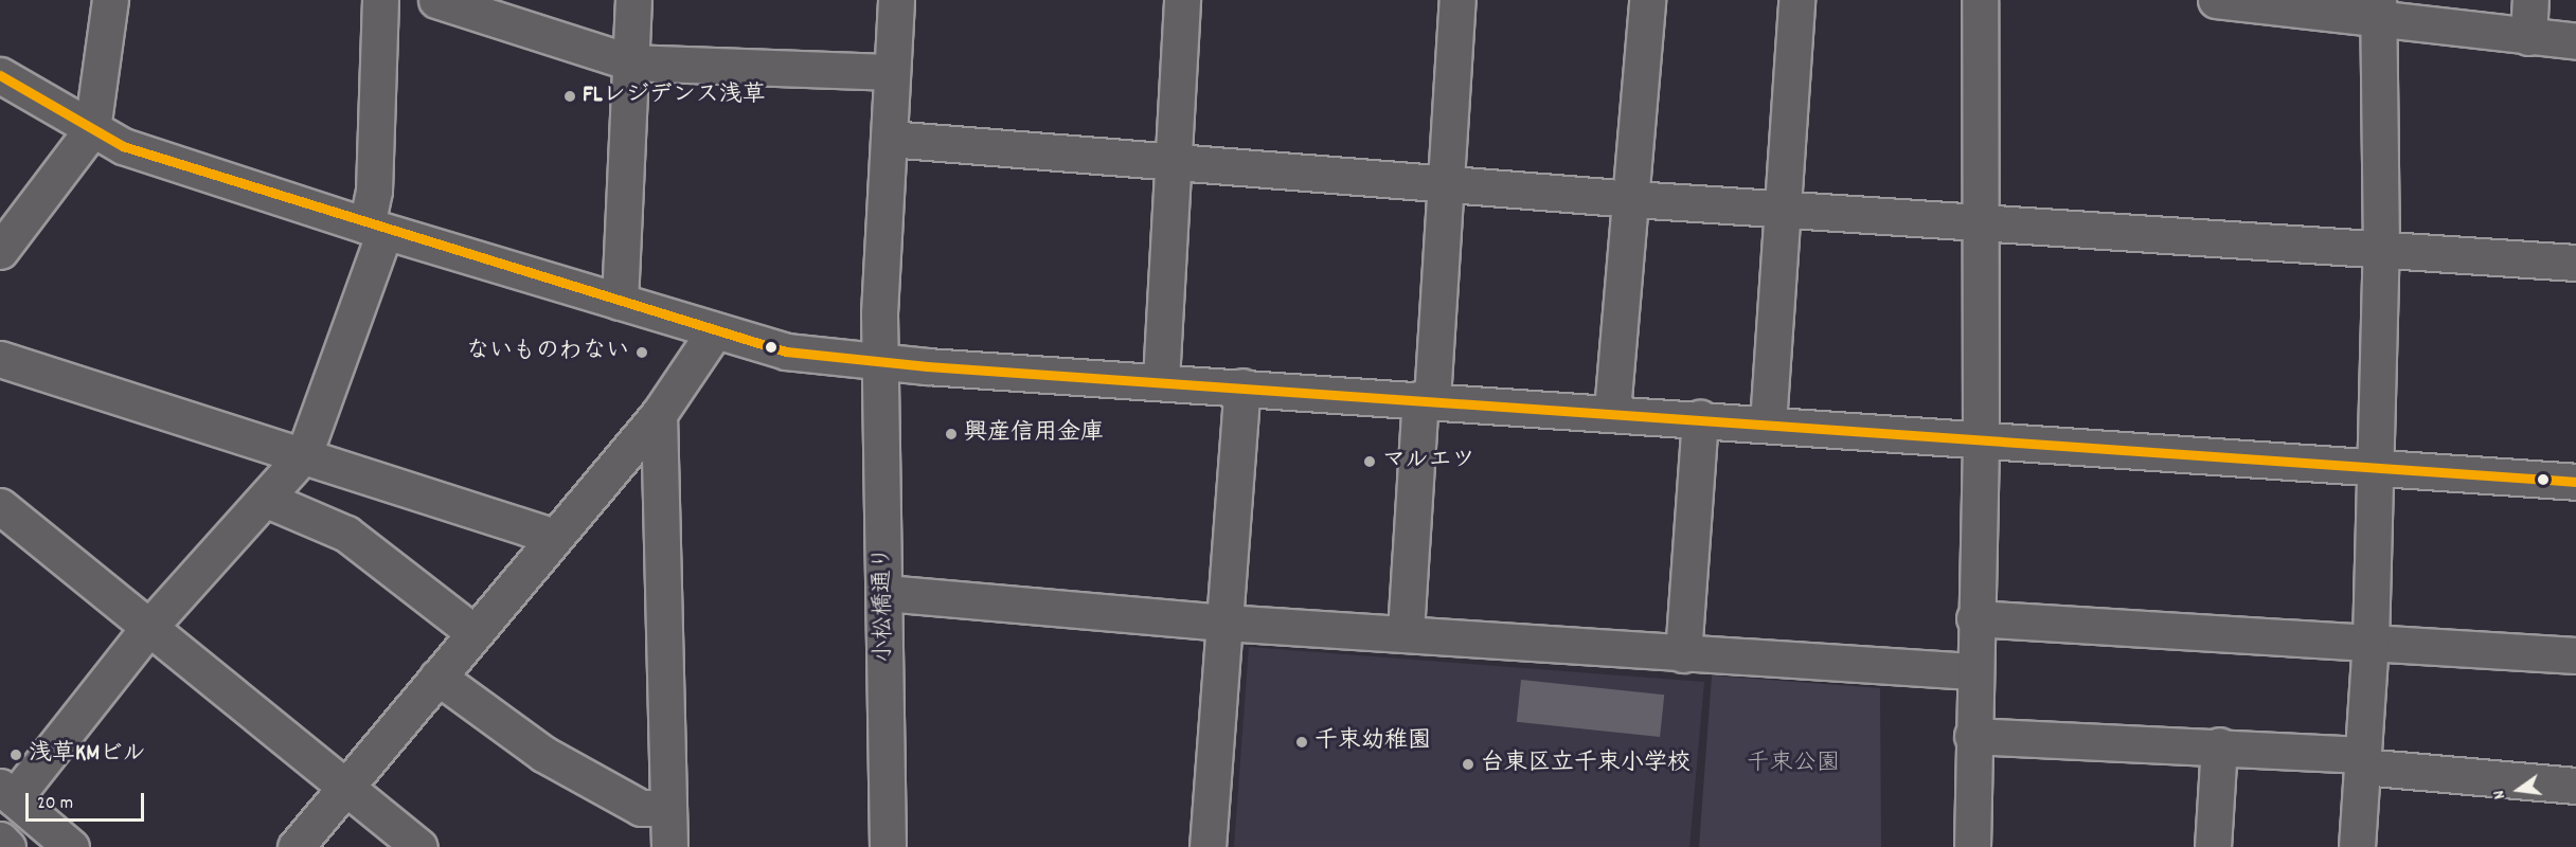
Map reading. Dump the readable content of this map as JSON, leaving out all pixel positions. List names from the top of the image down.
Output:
{
  "streets": {
    "street": ["小松橋通り"]
  },
  "parks": ["千束公園"],
  "places": [
    "FLレジデンス浅草",
    "ないものわない",
    "興産信用金庫",
    "マルエツ",
    "千束幼稚園",
    "浅草KMビル",
    "台東区立千束小学校"
  ],
  "scale_bar": "20 m",
  "north": "left"
}
